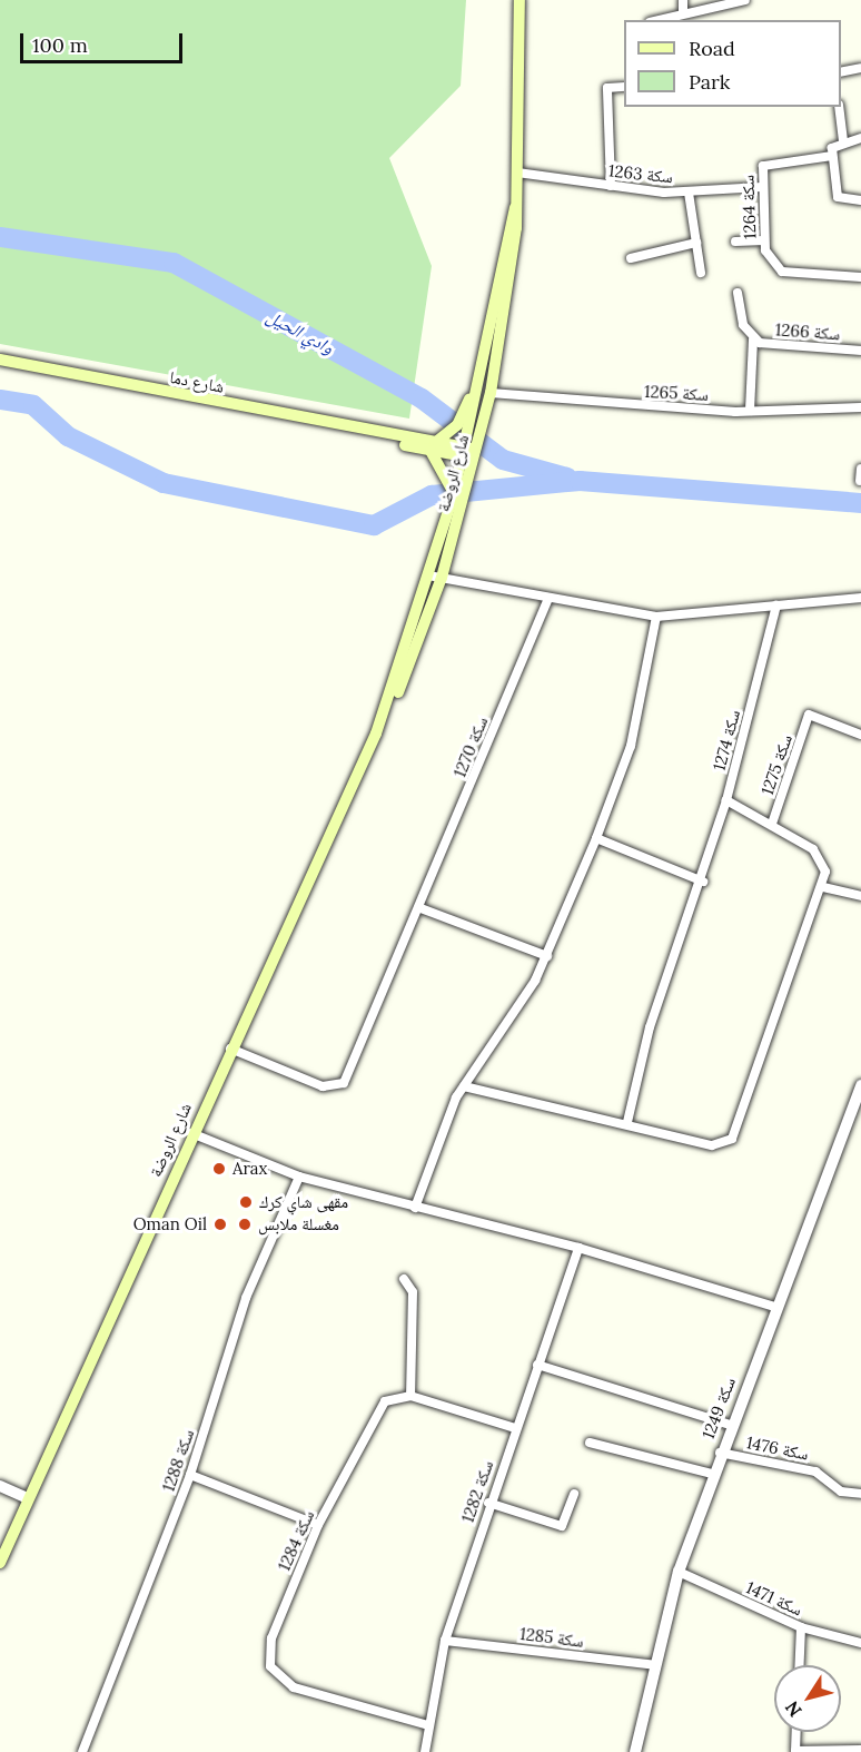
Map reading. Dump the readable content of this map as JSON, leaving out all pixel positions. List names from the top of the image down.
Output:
{
  "streets": {
    "main road": ["شارع دما", "شارع الروضة"],
    "street": [
      "سكة 1263",
      "سكة 1264",
      "سكة 1266",
      "سكة 1265",
      "سكة 1274",
      "سكة 1270",
      "سكة 1275",
      "سكة 1249",
      "سكة 1476",
      "سكة 1288",
      "سكة 1282",
      "سكة 1284",
      "سكة 1471",
      "سكة 1285"
    ]
  },
  "crossings": [
    ["سكة 1263", "سكة 1264"],
    ["سكة 1263", "شارع الروضة"],
    ["سكة 1266", "سكة 1265"],
    ["شارع دما", "شارع الروضة"],
    ["سكة 1265", "شارع الروضة"],
    ["شارع الروضة", "سكة 1270"],
    ["سكة 1249", "سكة 1476"],
    ["سكة 1249", "سكة 1471"],
    ["سكة 1249", "سكة 1285"],
    ["سكة 1282", "سكة 1284"],
    ["سكة 1282", "سكة 1285"]
  ],
  "water": ["وادي الحيل"],
  "places": [
    "Arax",
    "مقهى شاي كرك",
    "Oman Oil",
    "مغسلة ملابس"
  ],
  "legend": ["Road", "Park"],
  "scale_bar": "100 m",
  "north": "bottom left"
}
